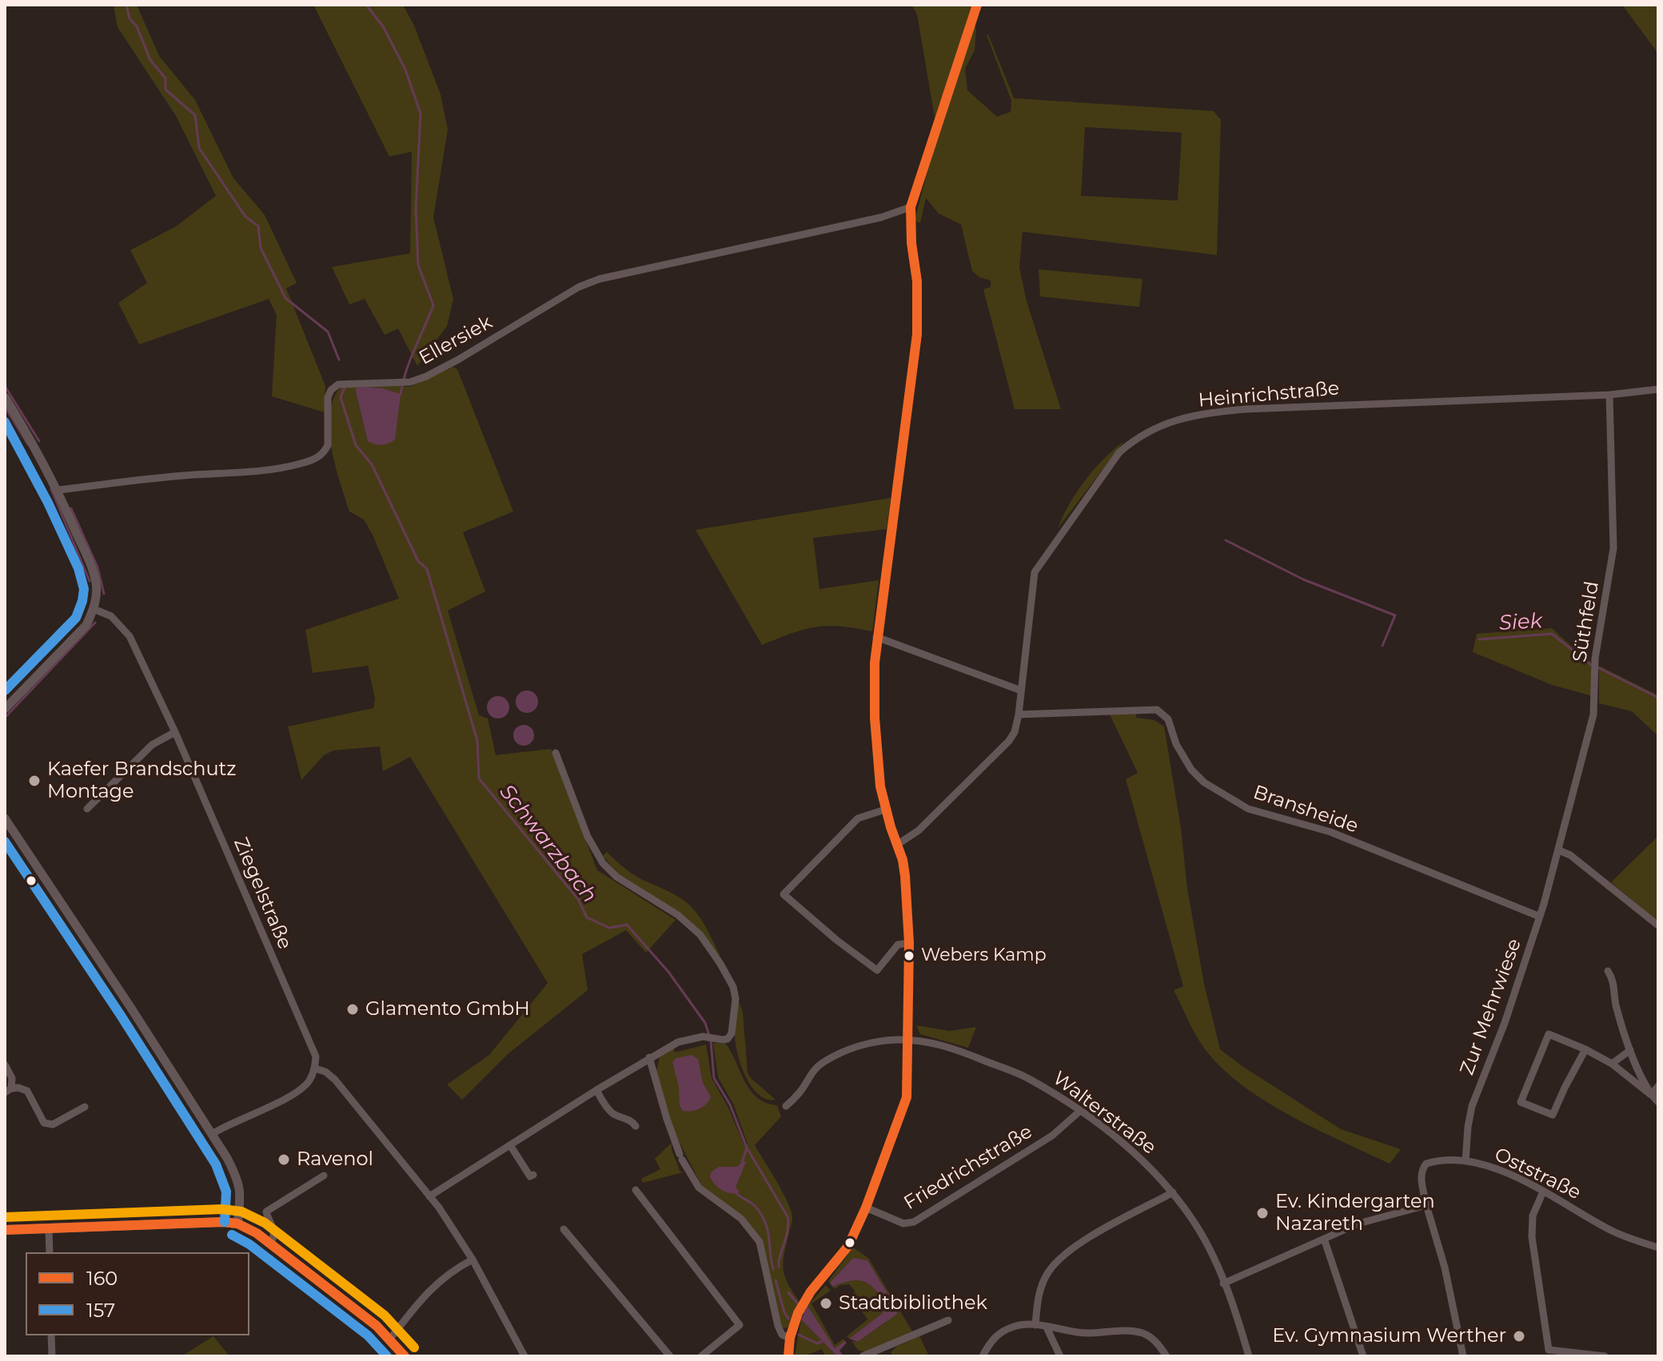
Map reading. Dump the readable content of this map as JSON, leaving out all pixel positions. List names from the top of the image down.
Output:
{
  "streets": {
    "street": [
      "Ellersiek",
      "Heinrichstraße",
      "Süthfeld",
      "Bransheide",
      "Ziegelstraße",
      "Zur Mehrwiese",
      "Walterstraße",
      "Friedrichstraße",
      "Oststraße"
    ]
  },
  "crossings": [
    ["Heinrichstraße", "Süthfeld"],
    ["Heinrichstraße", "Bransheide"],
    ["Süthfeld", "Zur Mehrwiese"],
    ["Bransheide", "Zur Mehrwiese"],
    ["Zur Mehrwiese", "Oststraße"],
    ["Walterstraße", "Friedrichstraße"]
  ],
  "water": ["Siek", "Schwarzbach"],
  "places": [
    "Kaefer Brandschutz Montage",
    "Webers Kamp",
    "Glamento GmbH",
    "Ravenol",
    "Ev. Kindergarten Nazareth",
    "Stadtbibliothek",
    "Ev. Gymnasium Werther"
  ],
  "lines": ["transit line 160", "transit line 157"],
  "legend": ["160", "157"]
}
